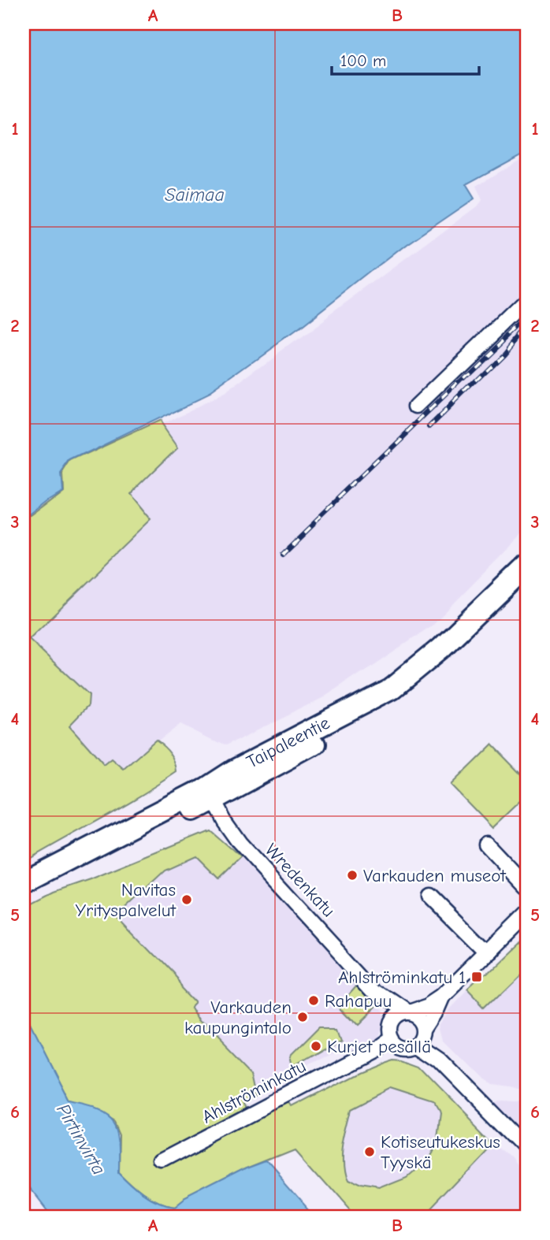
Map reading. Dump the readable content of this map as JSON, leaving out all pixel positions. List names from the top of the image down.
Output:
{
  "streets": {
    "highway": ["Taipaleentie"],
    "street": ["Wredenkatu", "Ahlströminkatu"]
  },
  "crossings": [
    ["Taipaleentie", "Wredenkatu"],
    ["Wredenkatu", "Ahlströminkatu"]
  ],
  "water": ["Saimaa", "Pirtinvirta"],
  "places": {
    "other": [
      "Varkauden museot",
      "Navitas Yrityspalvelut",
      "Rahapuu",
      "Varkauden kaupungintalo",
      "Kurjet pesällä",
      "Kotiseutukeskus Tyyskä"
    ],
    "transit": ["Ahlströminkatu 1"]
  },
  "scale_bar": "100 m",
  "grid": {
    "columns": ["A", "B"],
    "rows": [
      "1",
      "2",
      "3",
      "4",
      "5",
      "6"
    ]
  }
}
